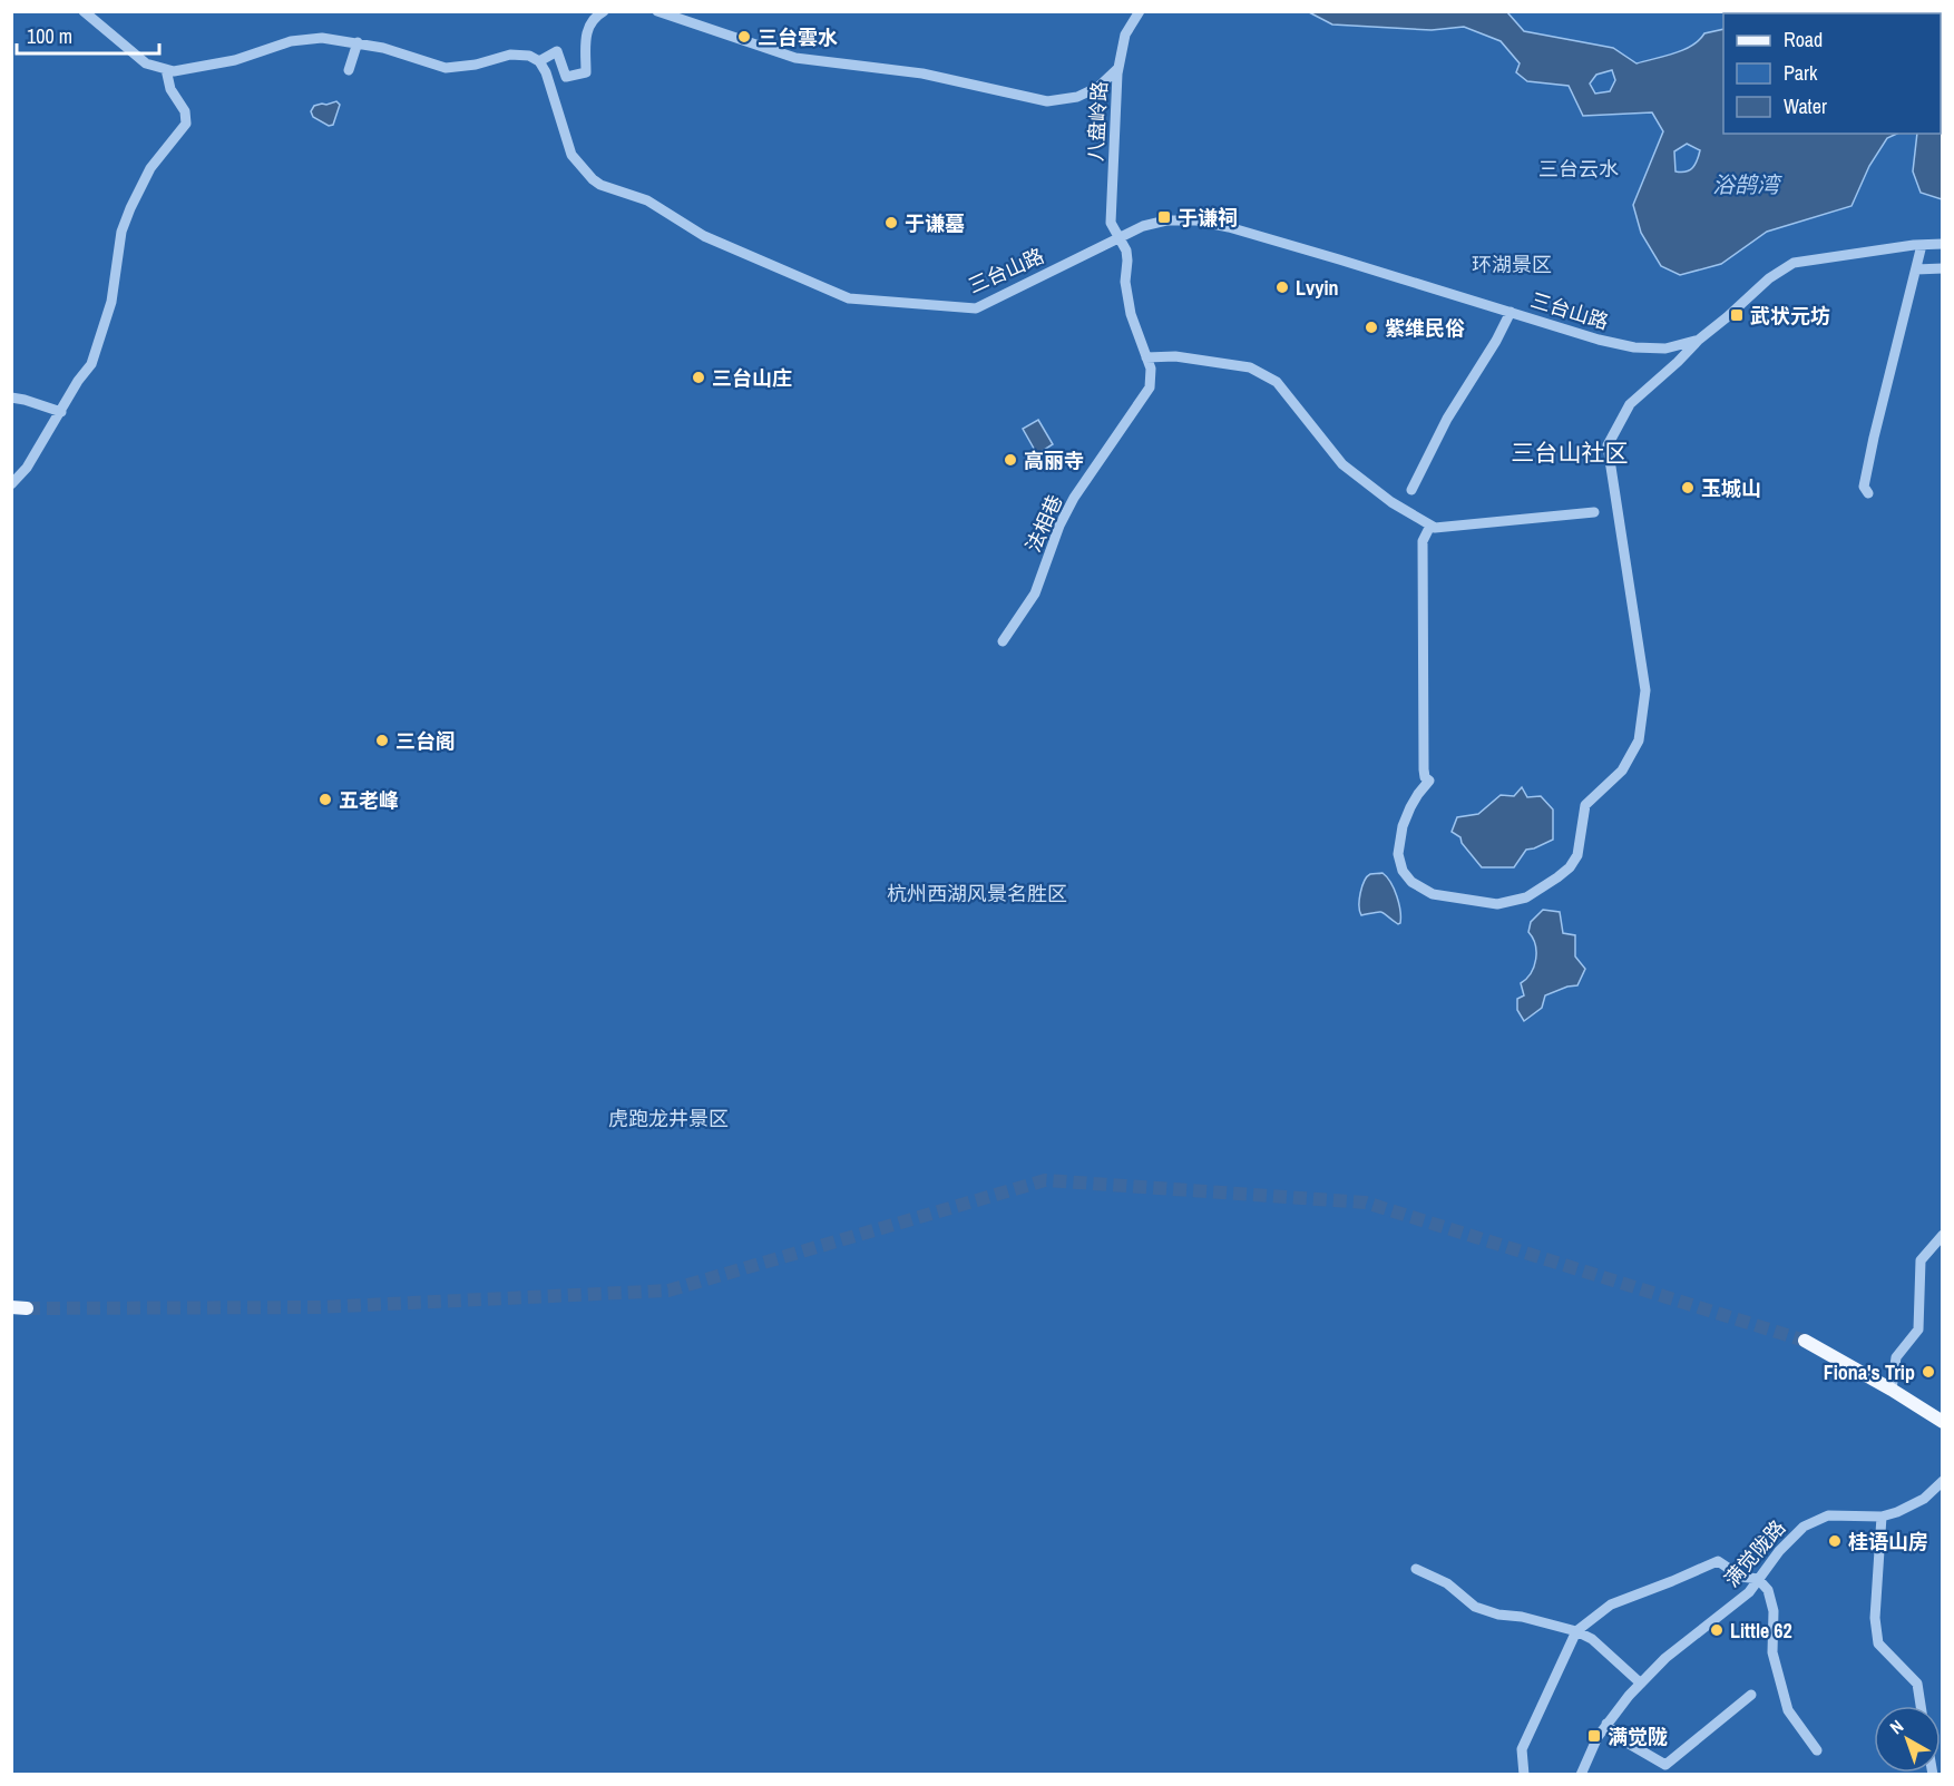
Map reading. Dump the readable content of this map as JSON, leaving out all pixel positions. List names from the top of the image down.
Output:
{
  "streets": {
    "street": [
      "八盘岭路",
      "三台山路",
      "法相巷",
      "满觉陇路"
    ]
  },
  "crossings": [
    ["八盘岭路", "三台山路"],
    ["八盘岭路", "法相巷"],
    ["三台山路", "法相巷"]
  ],
  "districts": ["三台山社区"],
  "water": ["浴鹄湾"],
  "parks": [
    "三台云水",
    "环湖景区",
    "杭州西湖风景名胜区",
    "虎跑龙井景区"
  ],
  "places": {
    "other": [
      "三台雲水",
      "于谦墓",
      "Lvyin",
      "紫维民俗",
      "三台山庄",
      "高丽寺",
      "玉城山",
      "三台阁",
      "五老峰",
      "Fiona's Trip",
      "桂语山房",
      "Little 62"
    ],
    "transit": ["于谦祠", "武状元坊", "满觉陇"]
  },
  "legend": ["Road", "Park", "Water"],
  "scale_bar": "100 m",
  "north": "top left"
}
